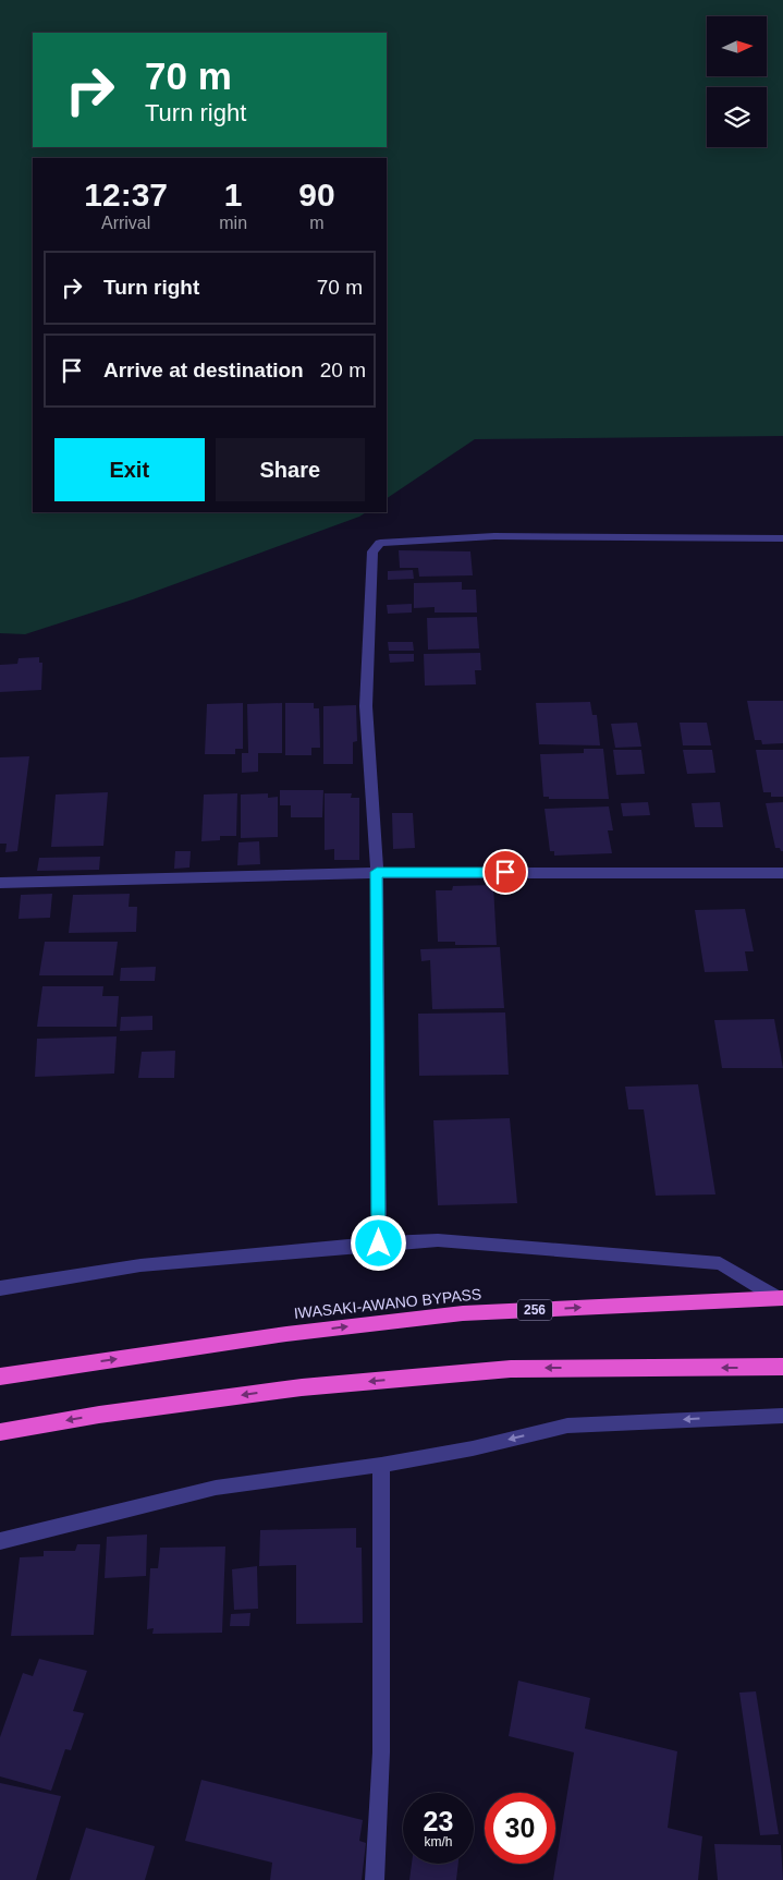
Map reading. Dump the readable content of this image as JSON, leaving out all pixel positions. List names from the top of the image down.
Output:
{
  "streets": {
    "highway": ["IWASAKI-AWANO BYPASS", "256"]
  },
  "north": "right",
  "page": {
    "turn": ["70 m", "Turn right"],
    "eta": [
      "12:37",
      "Arrival",
      "1",
      "min",
      "90",
      "m"
    ],
    "list": [
      {
        "name": "Turn right",
        "value": "70 m"
      },
      {
        "name": "Arrive at destination",
        "value": "20 m"
      }
    ],
    "buttons": ["Exit", "Share"],
    "speed": "23 km/h",
    "limit": "30"
  }
}
